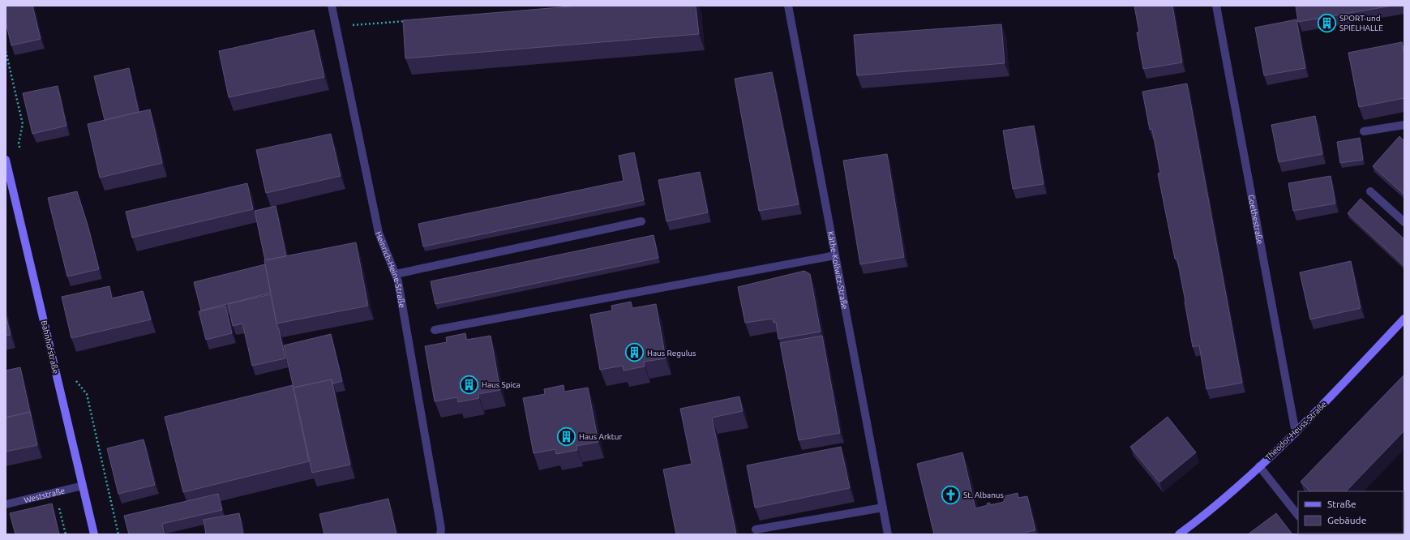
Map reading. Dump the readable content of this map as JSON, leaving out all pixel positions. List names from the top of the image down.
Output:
{
  "streets": {
    "street": [
      "Goethestraße",
      "Heinrich-Heine-Straße",
      "Käthe-Kollwitz-Straße",
      "Bahnhofstraße",
      "Theodor-Heuss-Straße",
      "Weststraße"
    ]
  },
  "crossings": [
    ["Goethestraße", "Theodor-Heuss-Straße"],
    ["Bahnhofstraße", "Weststraße"]
  ],
  "places": {
    "building": [
      "SPORT-und SPIELHALLE",
      "Haus Regulus",
      "Haus Spica",
      "Haus Arktur"
    ],
    "church": ["St. Albanus"]
  },
  "legend": ["Straße", "Gebäude"]
}
